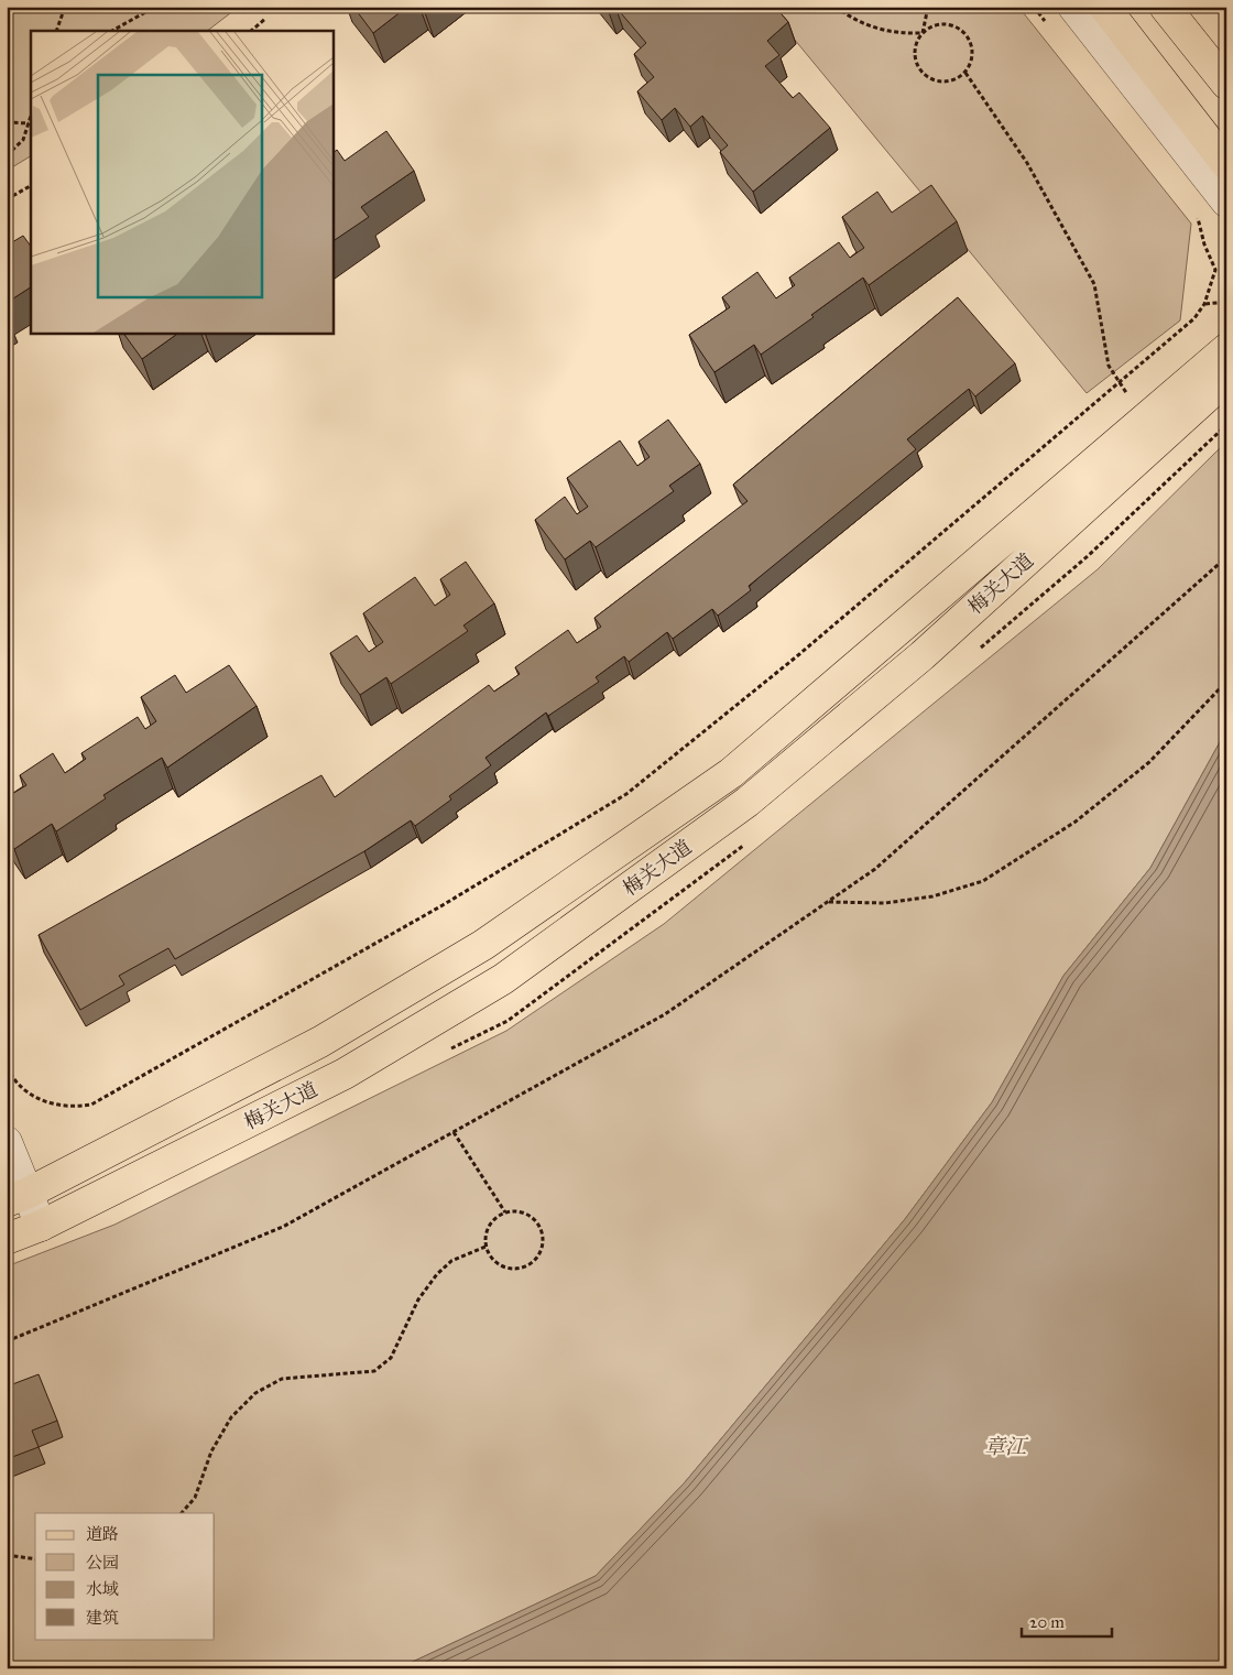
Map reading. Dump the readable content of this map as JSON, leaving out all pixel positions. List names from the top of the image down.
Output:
{
  "streets": {
    "main road": ["梅关大道"]
  },
  "water": ["章江"],
  "legend": [
    "道路",
    "公园",
    "水域",
    "建筑"
  ],
  "scale_bar": "20 m"
}
